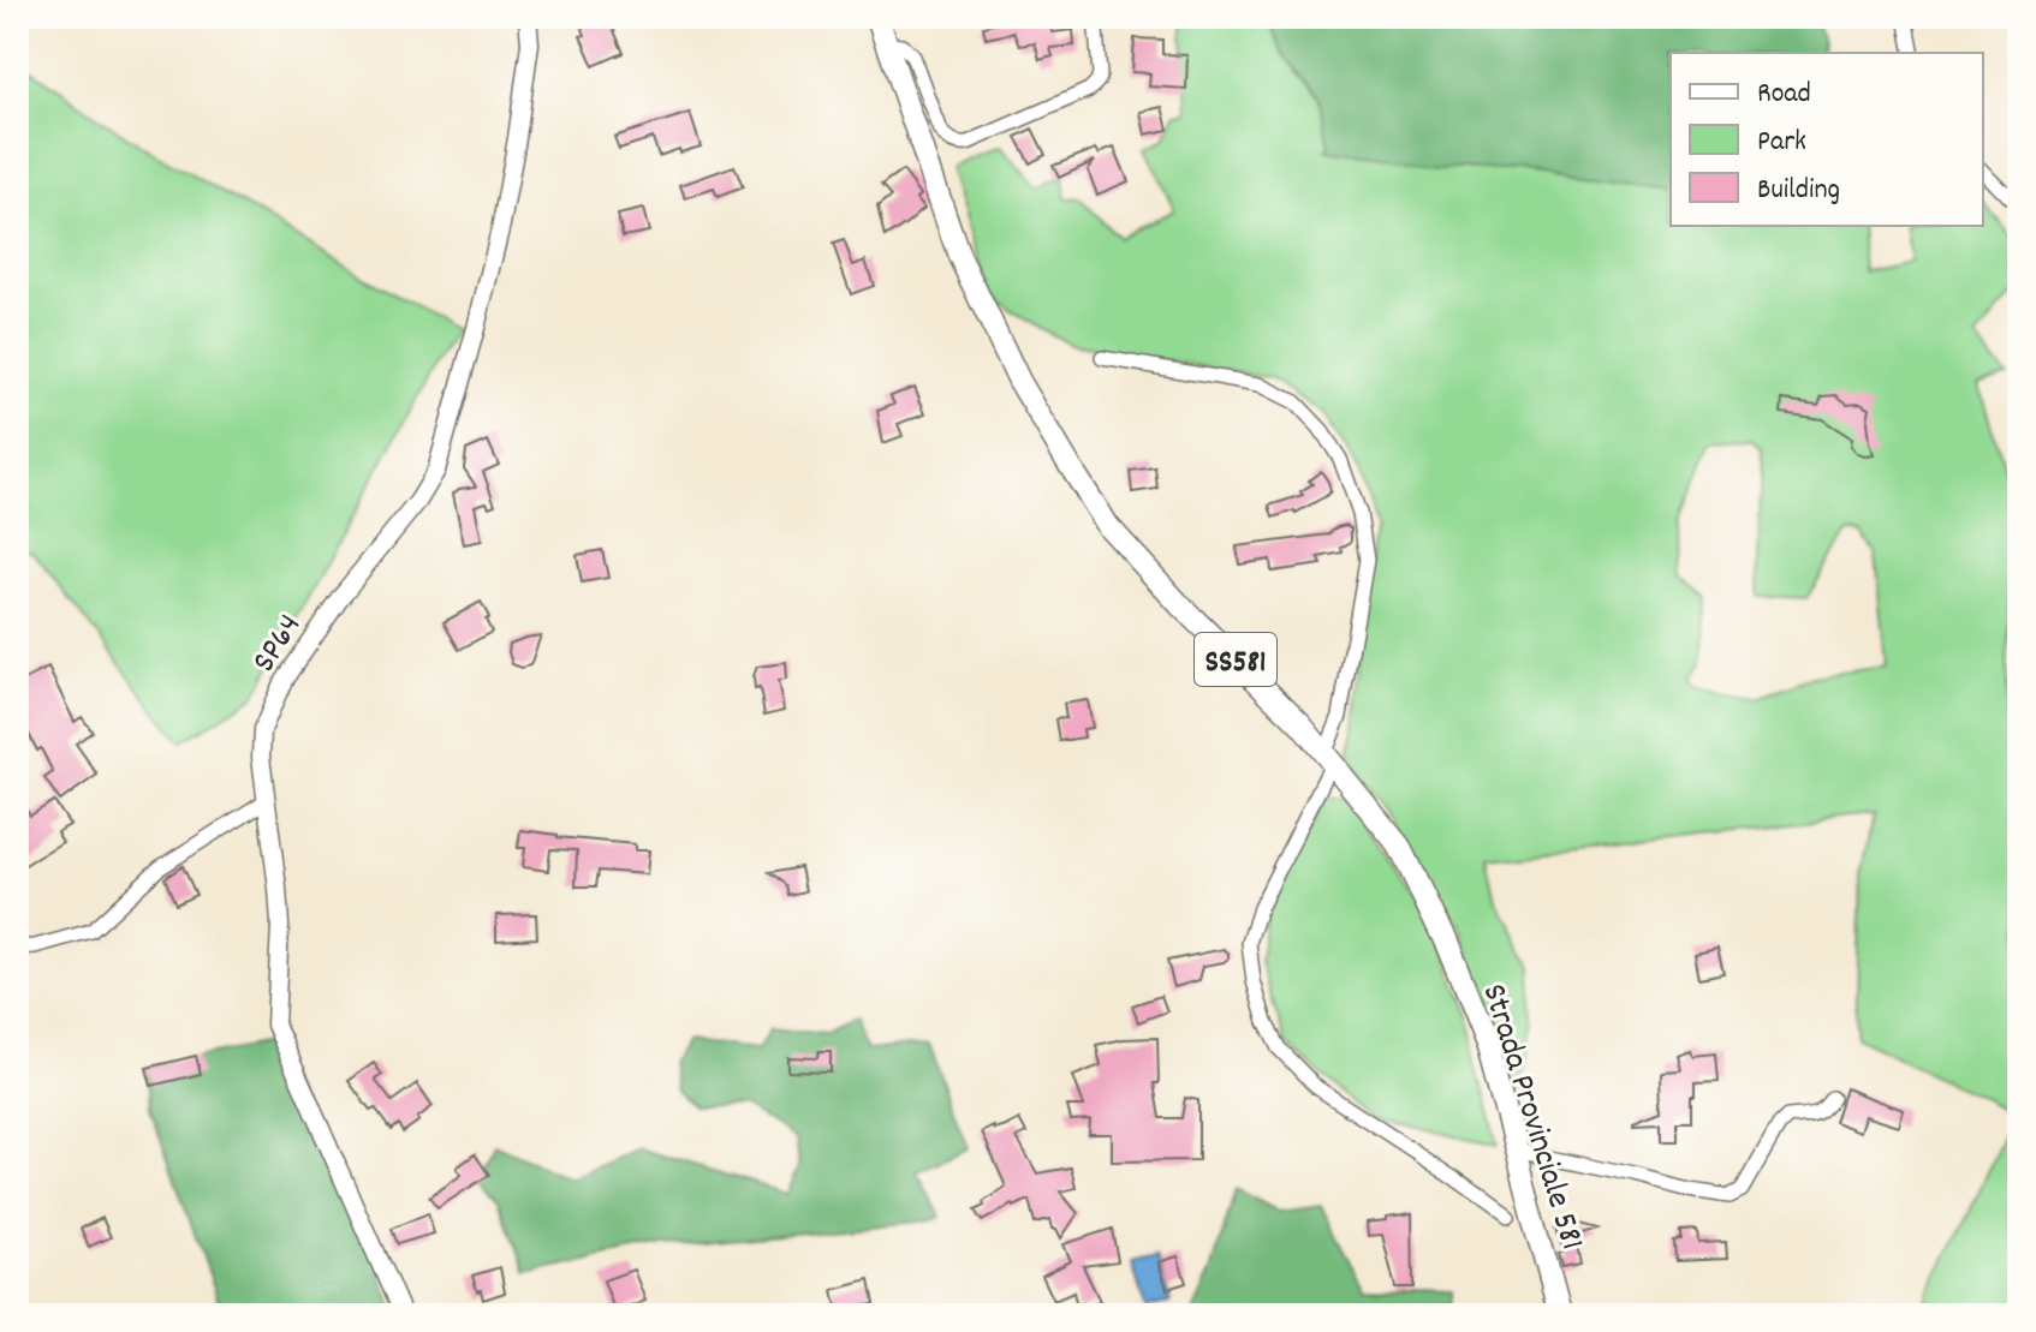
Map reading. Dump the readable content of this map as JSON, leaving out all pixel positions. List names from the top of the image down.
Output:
{
  "streets": {
    "main road": ["SS581", "Strada Provinciale 581"],
    "street": ["SP64"]
  },
  "legend": ["Road", "Park", "Building"]
}
